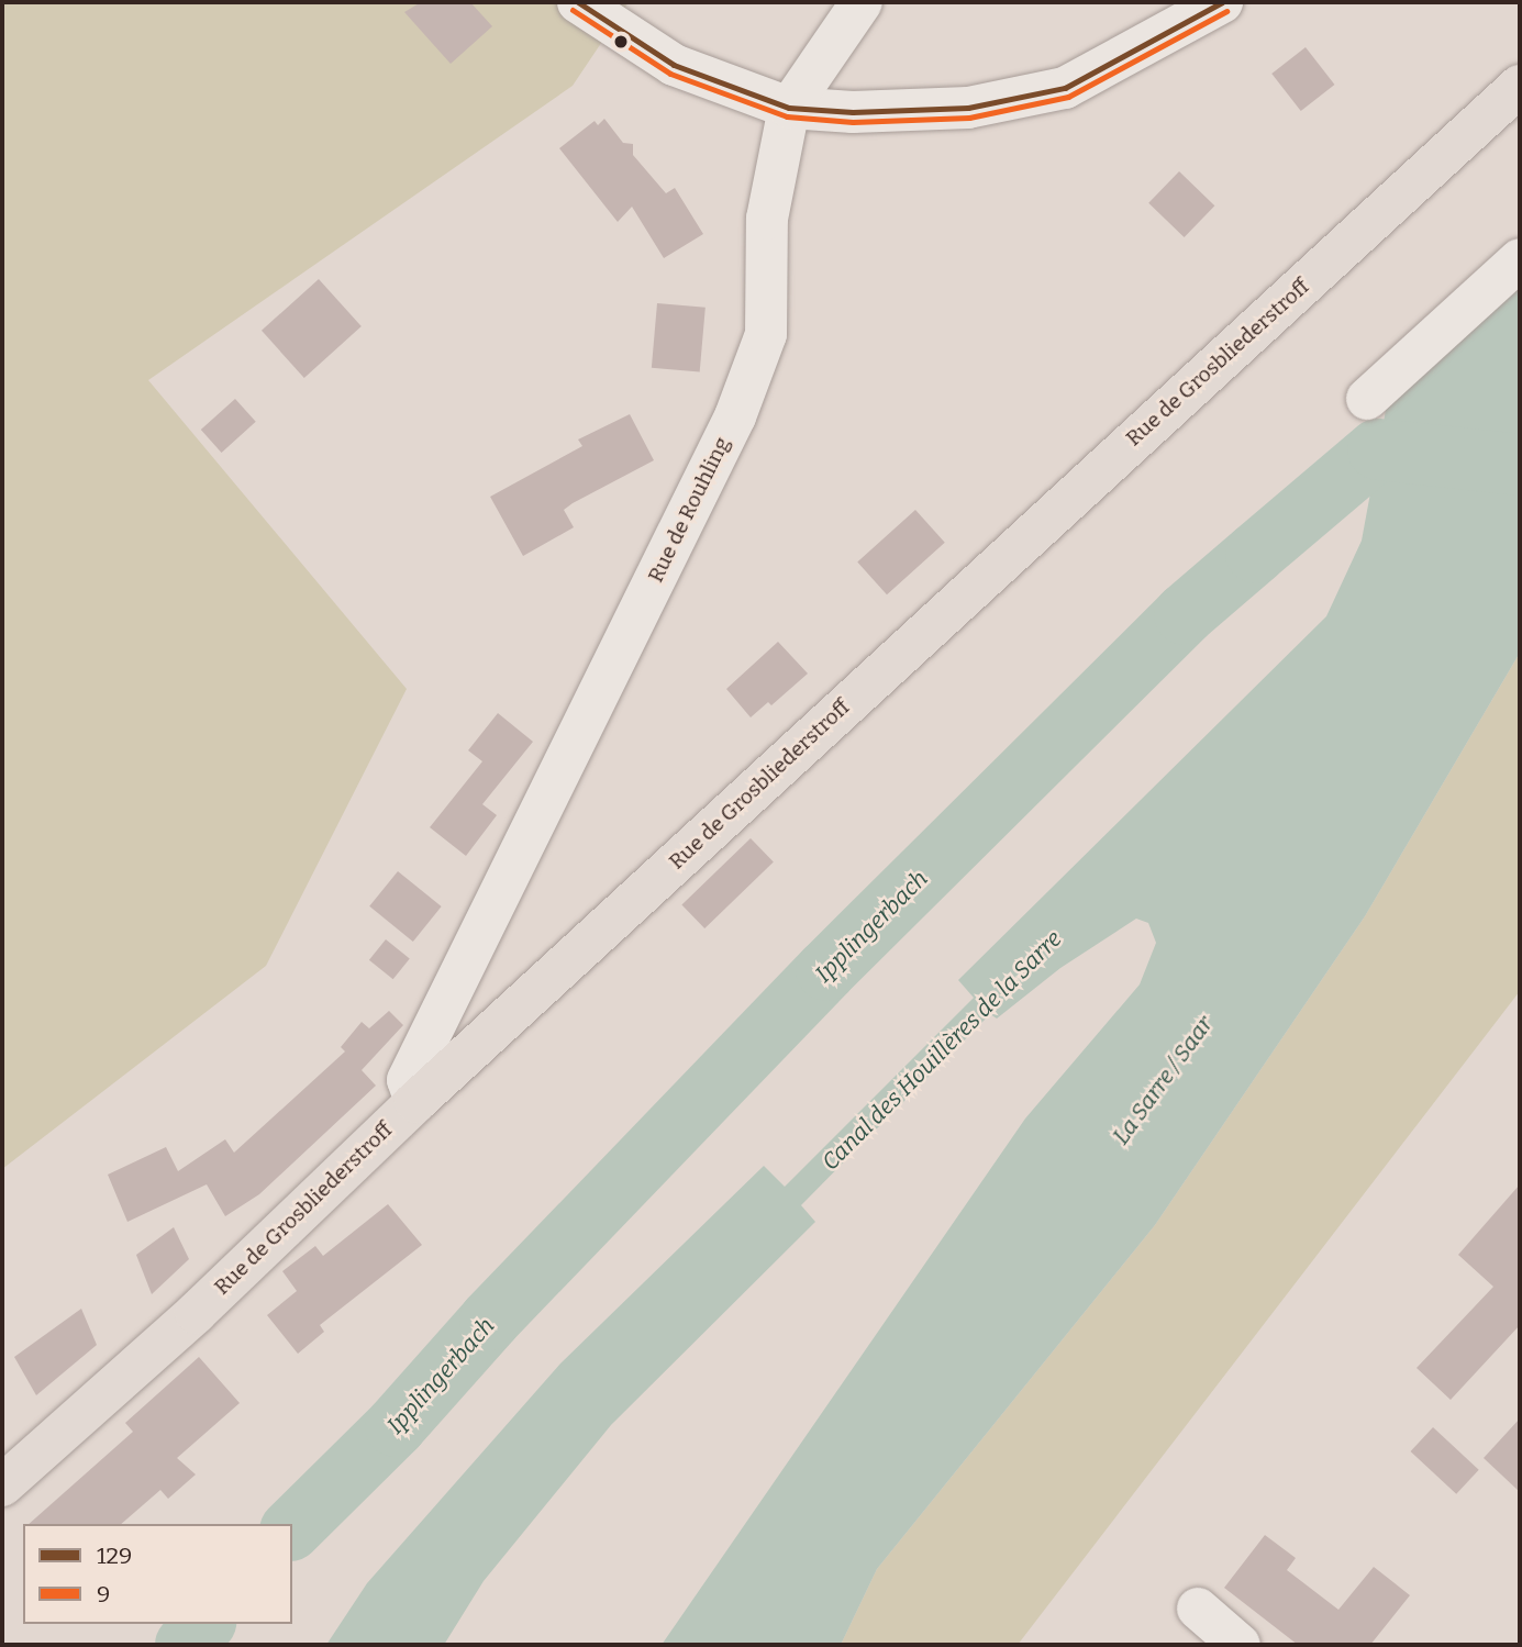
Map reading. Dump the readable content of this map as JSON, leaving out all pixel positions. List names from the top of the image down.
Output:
{
  "streets": {
    "main road": ["Rue de Grosbliederstroff"],
    "street": ["Rue de Rouhling"]
  },
  "crossings": [
    ["Rue de Grosbliederstroff", "Rue de Rouhling"]
  ],
  "water": ["Ipplingerbach", "Canal des Houillères de la Sarre", "La Sarre / Saar"],
  "lines": ["transit line 129", "transit line 9"],
  "legend": ["129", "9"]
}
